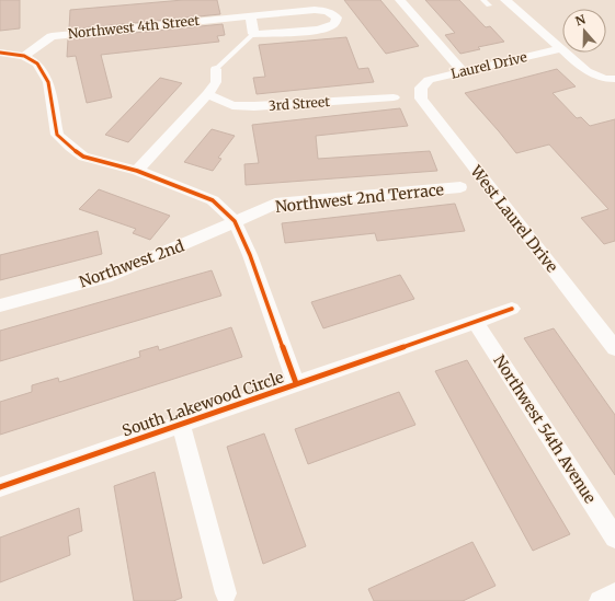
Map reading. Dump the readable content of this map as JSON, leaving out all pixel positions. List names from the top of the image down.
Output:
{
  "streets": {
    "street": [
      "Northwest 4th Street",
      "Laurel Drive",
      "3rd Street",
      "Northwest 2nd Terrace",
      "West Laurel Drive",
      "Northwest 2nd",
      "South Lakewood Circle",
      "Northwest 54th Avenue"
    ]
  },
  "crossings": [
    ["Laurel Drive", "West Laurel Drive"],
    ["Northwest 2nd Terrace", "Northwest 2nd"],
    ["South Lakewood Circle", "Northwest 54th Avenue"]
  ],
  "north": "top"
}
